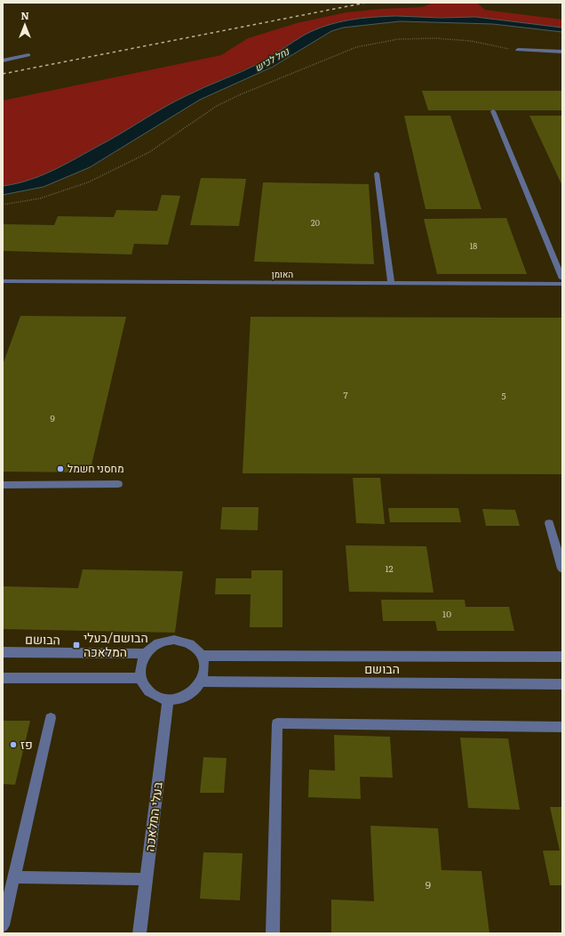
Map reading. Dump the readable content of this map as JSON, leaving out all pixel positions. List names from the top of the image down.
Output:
{
  "streets": {
    "street": ["האומן", "הבושם", "בעלי המלאכה"]
  },
  "crossings": [
    ["הבושם", "בעלי המלאכה"]
  ],
  "water": ["נחל לכיש"],
  "places": {
    "other": ["מחסני חשמל", "פז"],
    "transit": ["הבושם/בעלי המלאכה"]
  },
  "house_numbers": [
    "20",
    "18",
    "7",
    "5",
    "9",
    "12",
    "10",
    "9"
  ],
  "north": "top"
}
